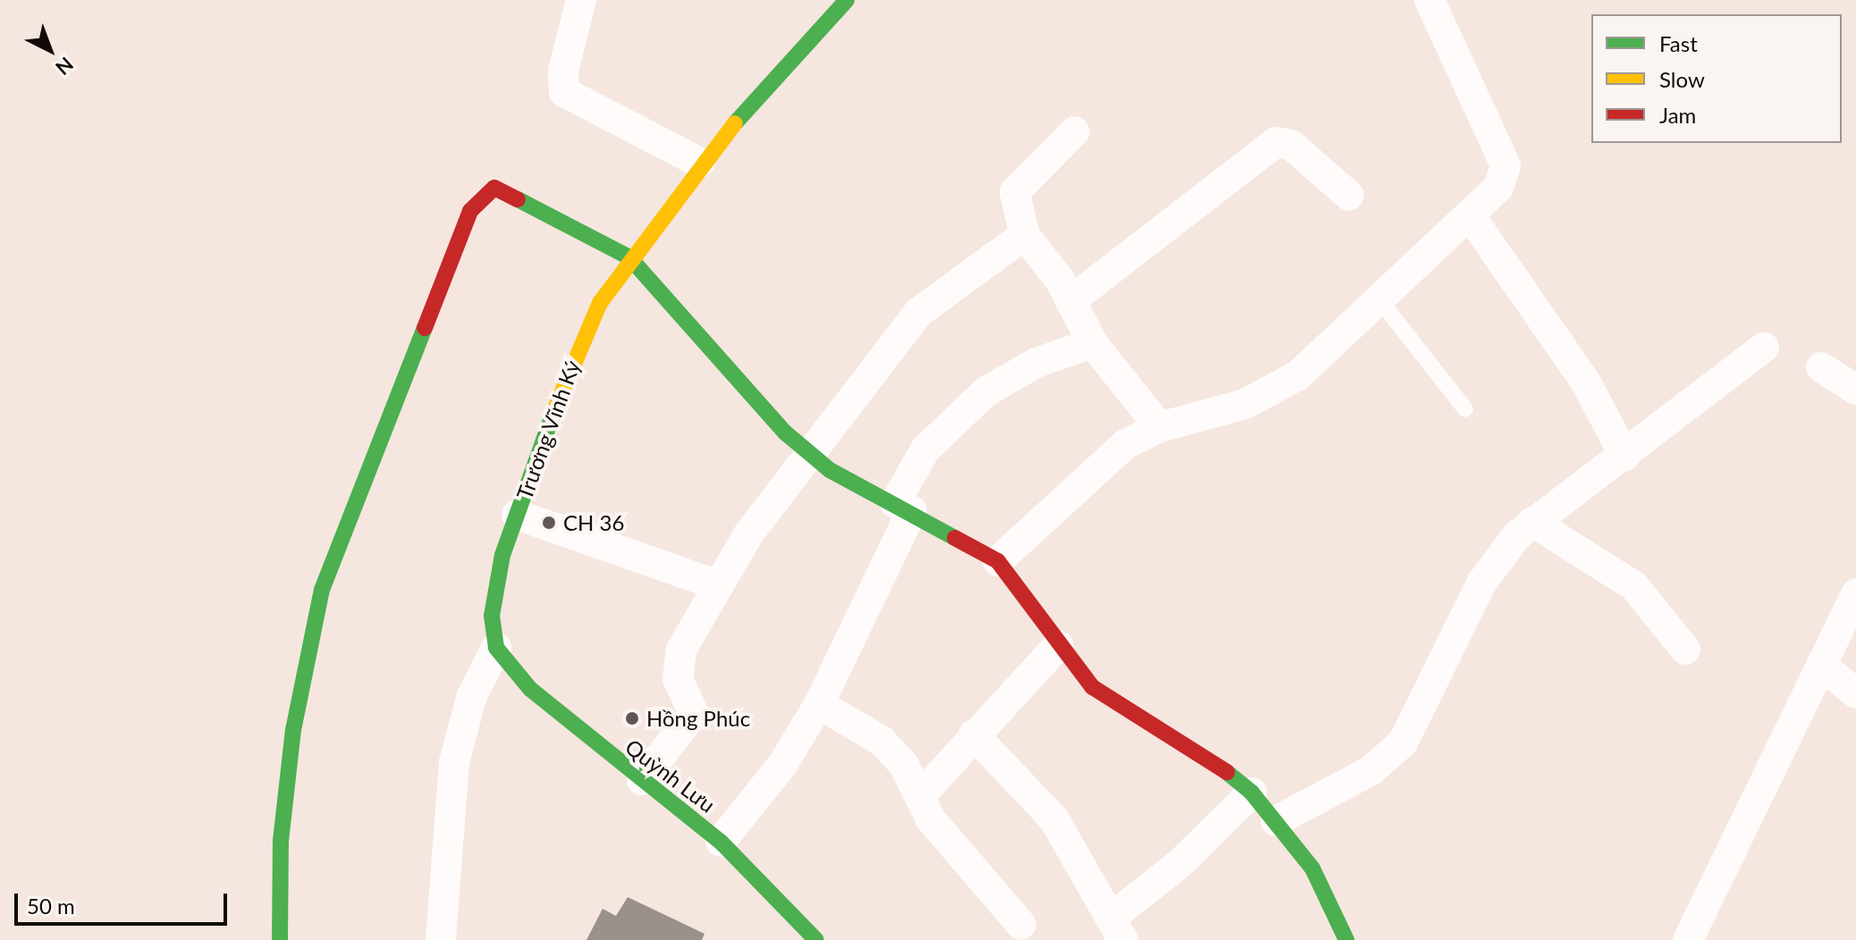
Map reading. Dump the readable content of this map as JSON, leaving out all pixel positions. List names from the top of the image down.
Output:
{
  "streets": {
    "street": ["Trương Vĩnh Ký", "Quỳnh Lưu"]
  },
  "crossings": [
    ["Trương Vĩnh Ký", "Quỳnh Lưu"]
  ],
  "places": ["CH 36", "Hồng Phúc"],
  "legend": ["Fast", "Slow", "Jam"],
  "scale_bar": "50 m",
  "north": "bottom right"
}
